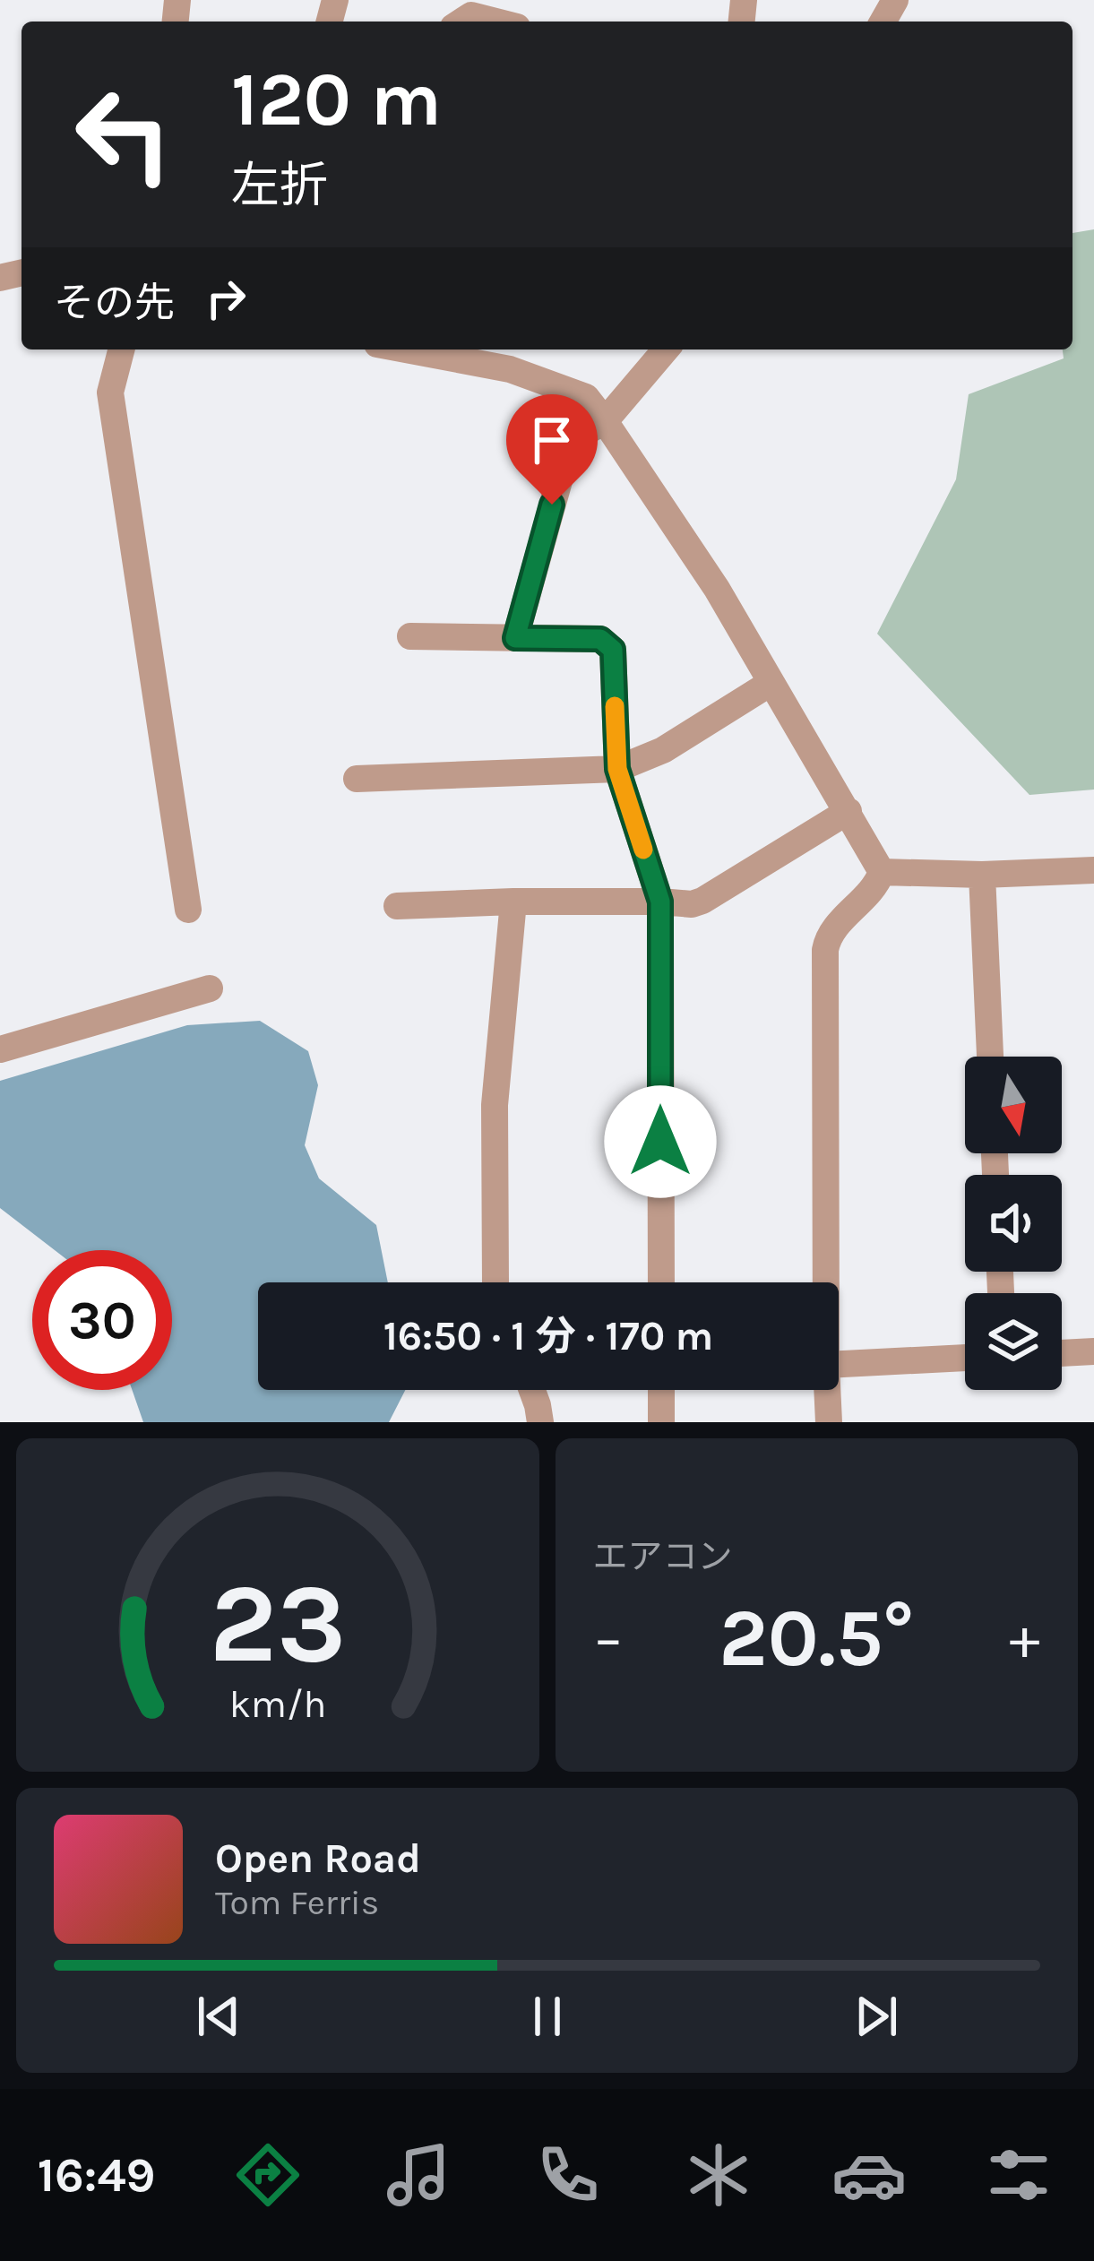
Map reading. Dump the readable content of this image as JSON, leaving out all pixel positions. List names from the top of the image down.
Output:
{
  "north": "bottom",
  "page": {
    "turn": ["120 m", "左折"],
    "then": "その先",
    "limit": "30",
    "trip": "16:50 · 1 分 · 170 m",
    "tile": "エアコン",
    "heat": ["−", "20.5°", "+"],
    "song": ["Open Road", "Tom Ferris"],
    "tabs": "16:49",
    "gauge": ["23", "km/h"]
  }
}
